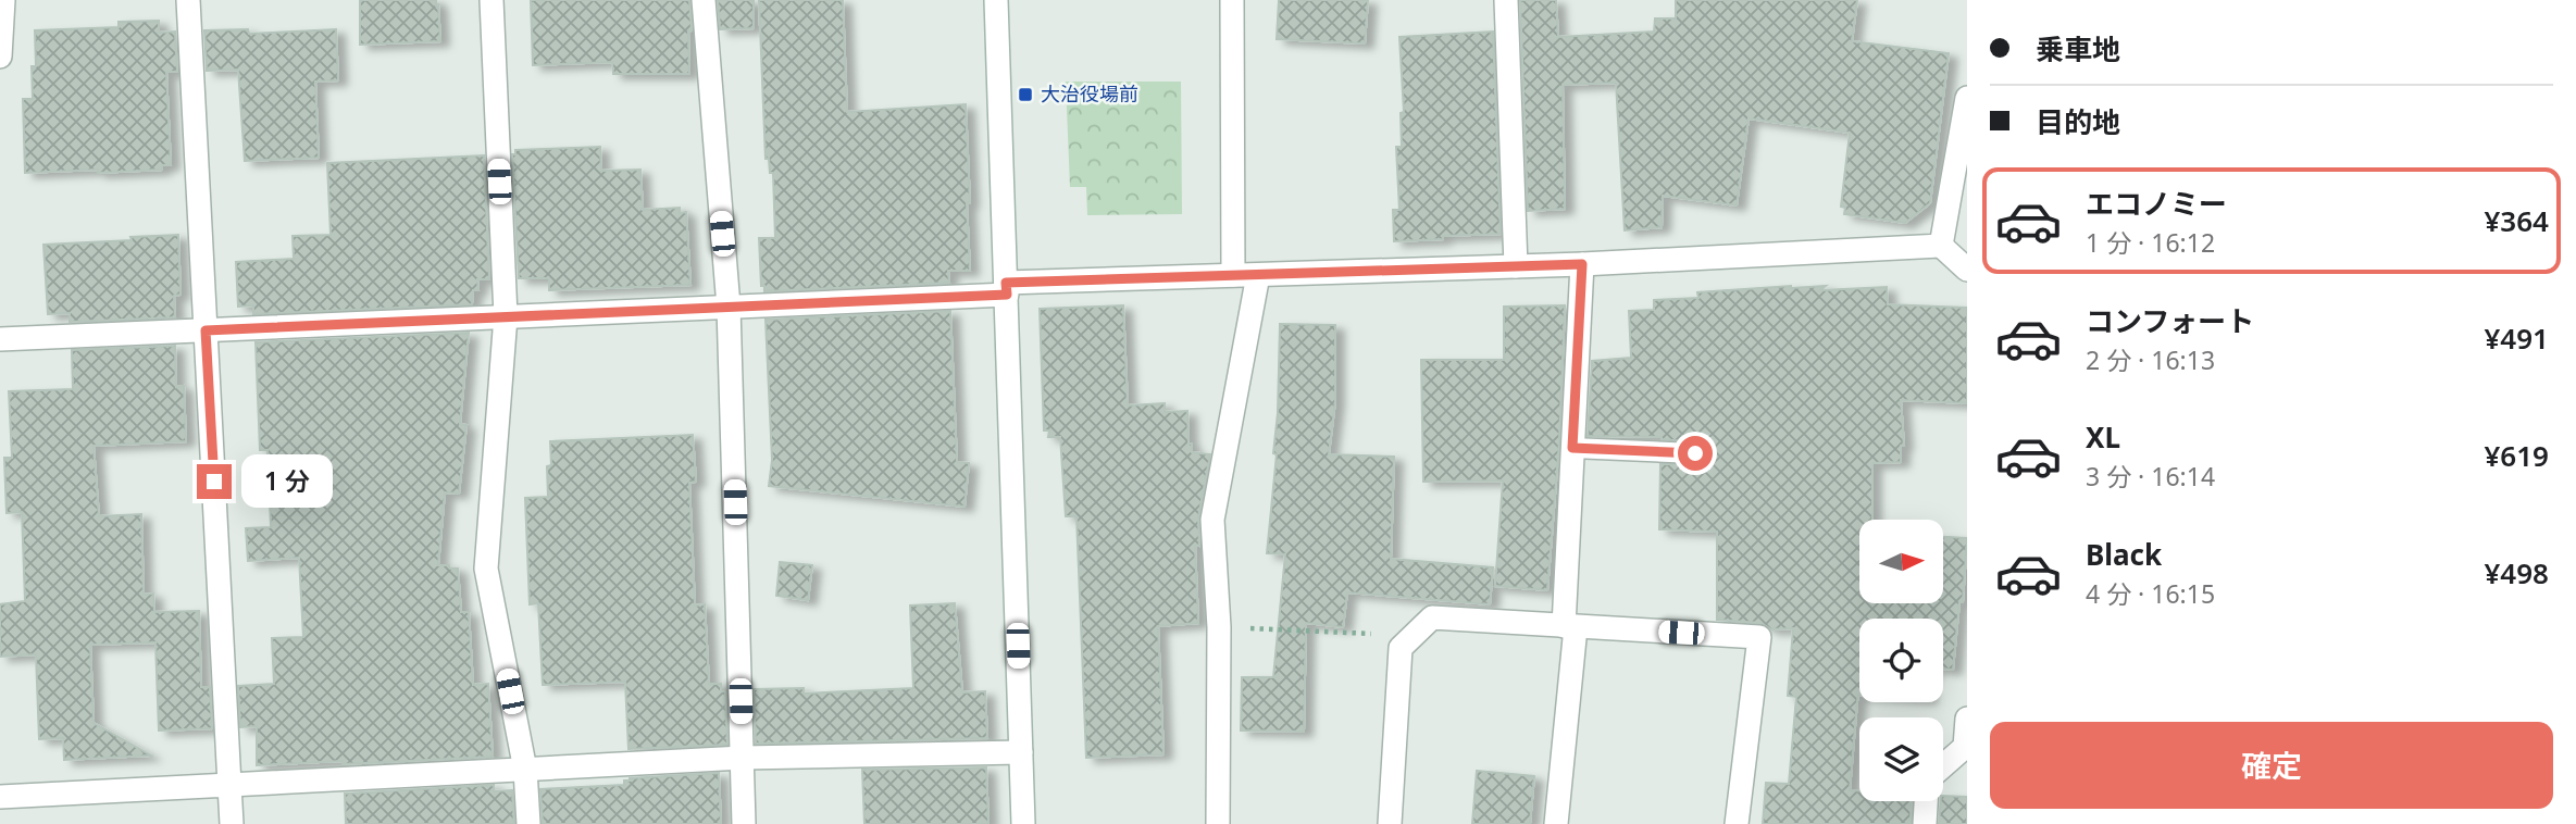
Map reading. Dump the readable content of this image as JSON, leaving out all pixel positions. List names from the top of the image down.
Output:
{
  "places": {
    "transit": ["大治役場前"]
  },
  "north": "right",
  "page": {
    "banner": ["乗車地", "目的地"],
    "list": [
      {
        "name": "エコノミー",
        "note": "1 分 · 16:12",
        "value": "¥364"
      },
      {
        "name": "コンフォート",
        "note": "2 分 · 16:13",
        "value": "¥491"
      },
      {
        "name": "XL",
        "note": "3 分 · 16:14",
        "value": "¥619"
      },
      {
        "name": "Black",
        "note": "4 分 · 16:15",
        "value": "¥498"
      }
    ],
    "bubble": "1 分",
    "buttons": "確定"
  }
}
